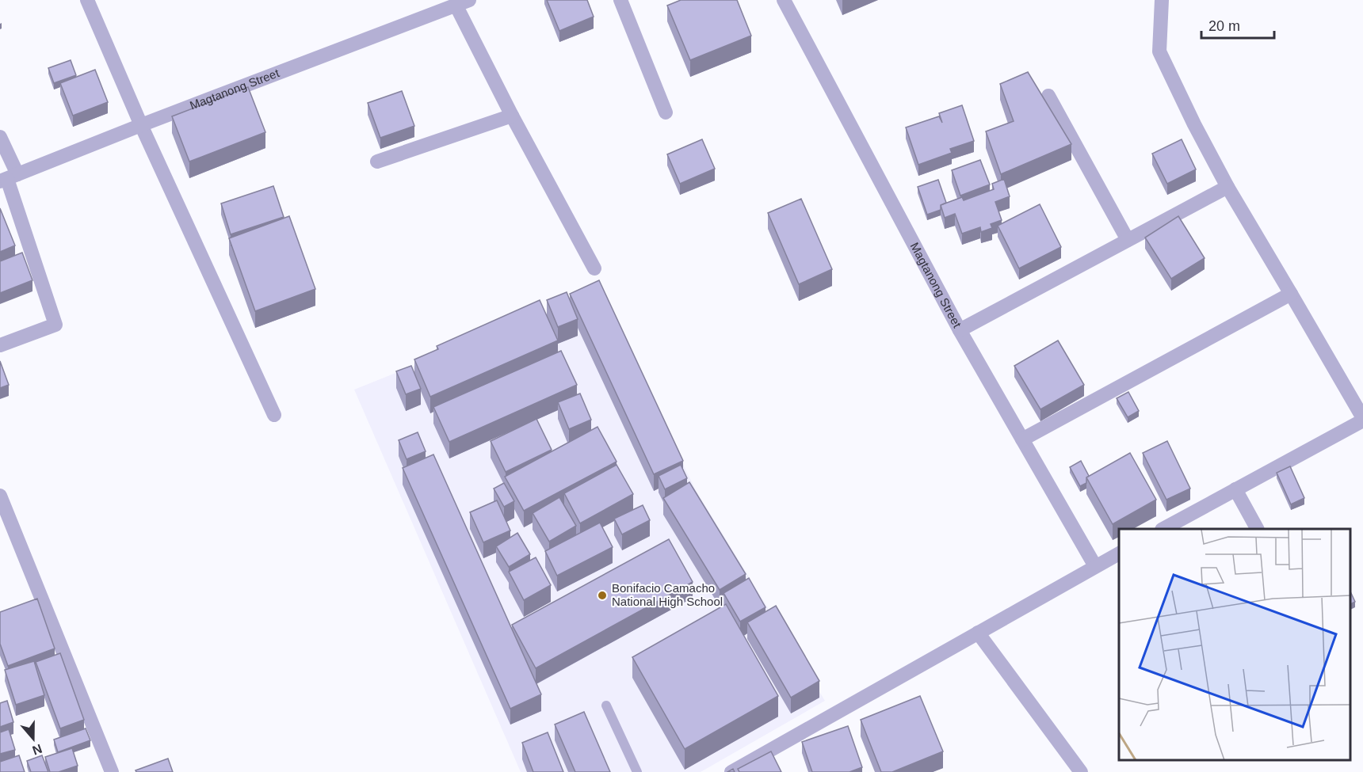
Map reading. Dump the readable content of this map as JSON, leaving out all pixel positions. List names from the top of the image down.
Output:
{
  "streets": {
    "street": ["Magtanong Street"]
  },
  "places": ["Bonifacio Camacho National High School"],
  "scale_bar": "20 m",
  "north": "bottom"
}
